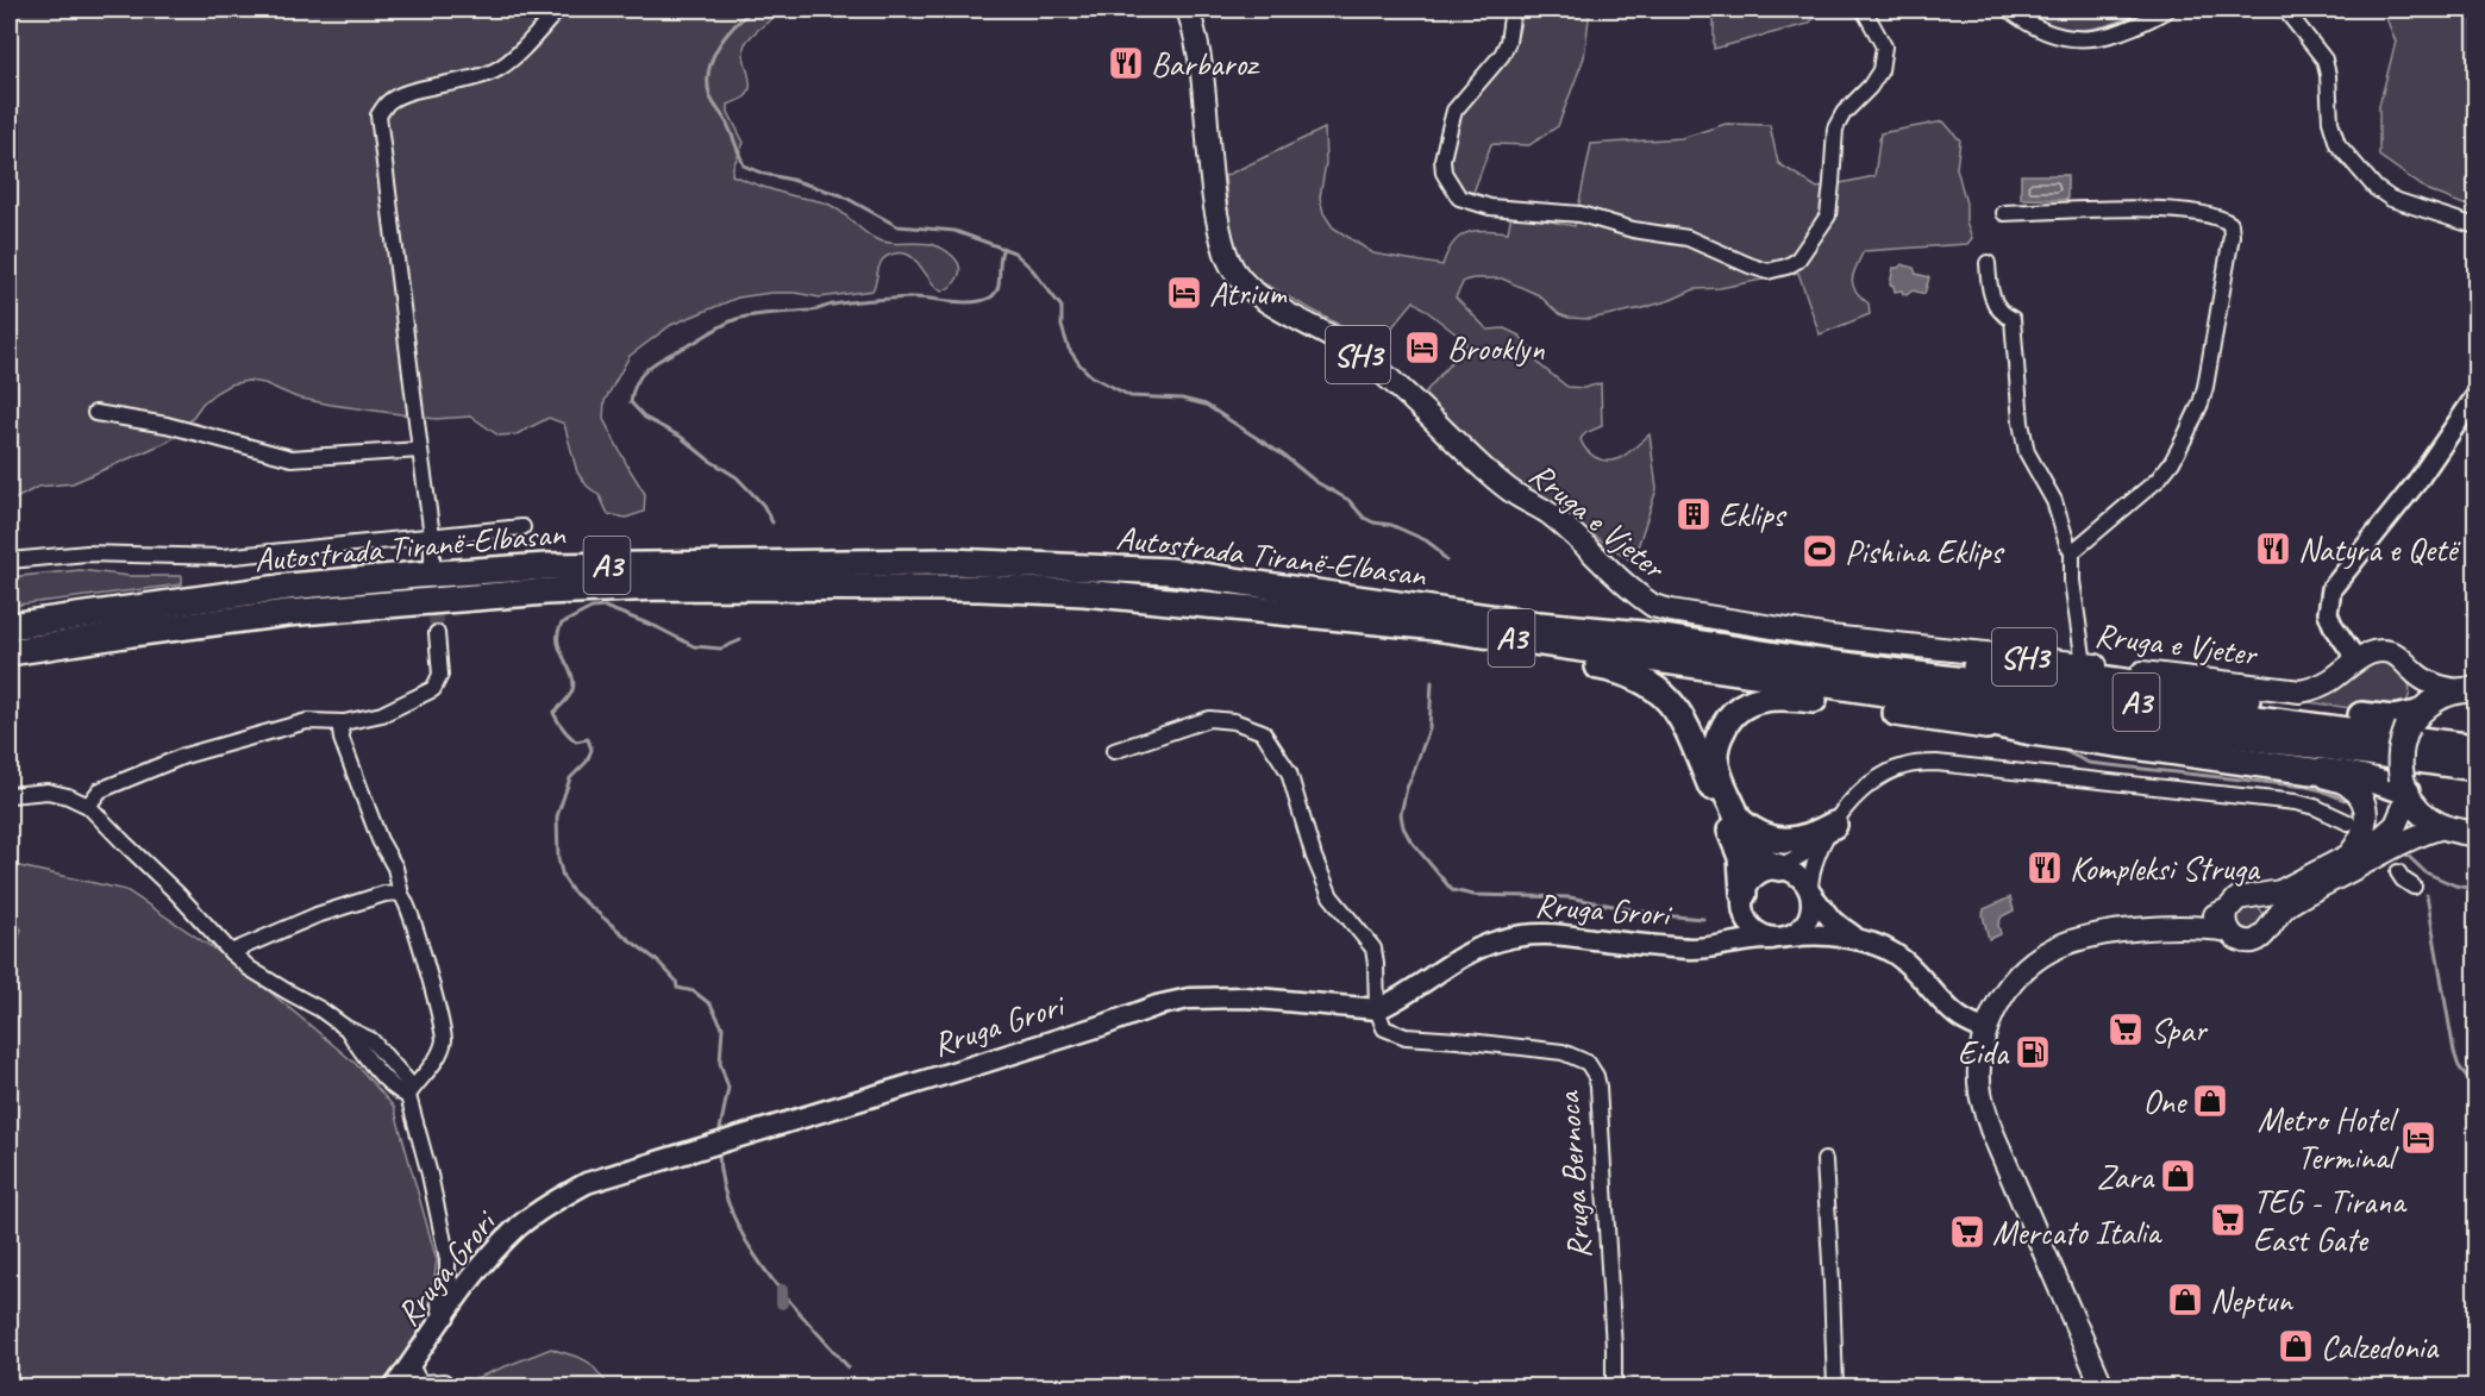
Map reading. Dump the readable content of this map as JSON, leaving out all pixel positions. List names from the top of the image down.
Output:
{
  "streets": {
    "highway": ["Autostrada Tiranë-Elbasan", "A3"],
    "main road": ["SH3", "Rruga e Vjeter", "Rruga Grori"],
    "street": ["Rruga Bernoca"]
  },
  "crossings": [
    ["Rruga Grori", "Rruga Bernoca"]
  ],
  "places": {
    "restaurant": ["Barbaroz", "Natyra e Qetë", "Kompleksi Struga"],
    "hotel": ["Atrium", "Brooklyn", "Metro Hotel Terminal"],
    "building": ["Eklips"],
    "sports": ["Pishina Eklips"],
    "supermarket": ["Spar", "TEG - Tirana East Gate", "Mercato Italia"],
    "fuel station": ["Eida"],
    "shop": [
      "One",
      "Zara",
      "Neptun",
      "Calzedonia"
    ]
  }
}
